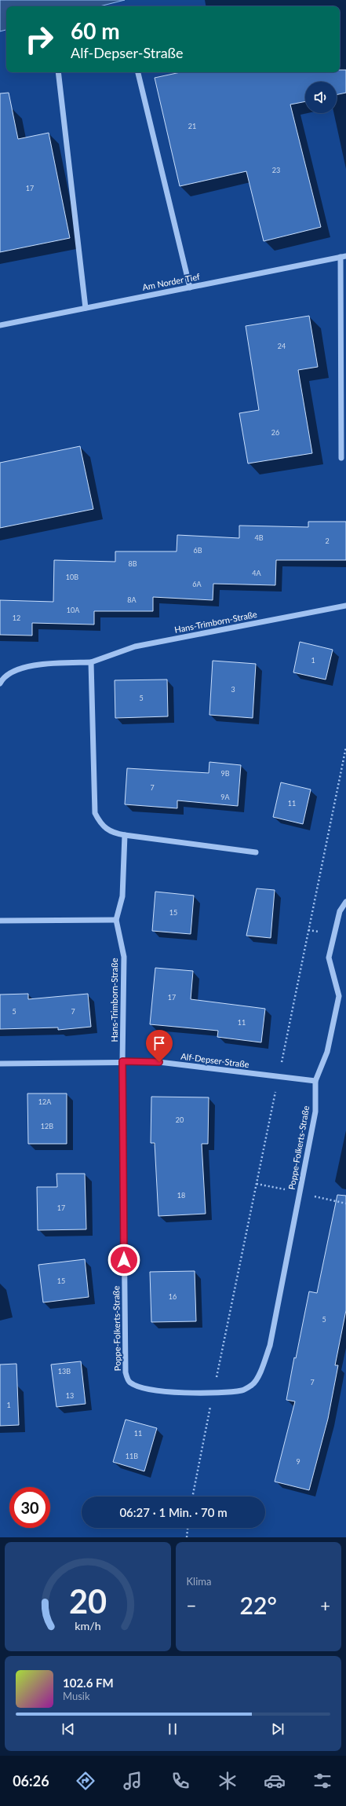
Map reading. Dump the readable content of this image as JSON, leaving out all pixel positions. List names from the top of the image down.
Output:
{
  "streets": {
    "street": [
      "Am Norder Tief",
      "Hans-Trimborn-Straße",
      "Alf-Depser-Straße",
      "Poppe-Folkerts-Straße"
    ]
  },
  "crossings": [
    ["Hans-Trimborn-Straße", "Alf-Depser-Straße"],
    ["Hans-Trimborn-Straße", "Poppe-Folkerts-Straße"],
    ["Alf-Depser-Straße", "Poppe-Folkerts-Straße"]
  ],
  "house_numbers": [
    "21",
    "23",
    "17",
    "24",
    "26",
    "4B",
    "2",
    "6B",
    "8B",
    "4A",
    "10B",
    "6A",
    "8A",
    "10A",
    "12",
    "1",
    "3",
    "5",
    "9B",
    "7",
    "9A",
    "11",
    "15",
    "17",
    "5",
    "7",
    "11",
    "12A",
    "20",
    "12B",
    "18",
    "17",
    "15",
    "16",
    "5",
    "13B",
    "7",
    "13",
    "1",
    "11",
    "11B",
    "9"
  ],
  "page": {
    "turn": ["60 m", "Alf-Depser-Straße"],
    "limit": "30",
    "trip": "06:27 · 1 Min. · 70 m",
    "tile": "Klima",
    "heat": ["−", "22°", "+"],
    "song": ["102.6 FM", "Musik"],
    "tabs": "06:26",
    "gauge": ["20", "km/h"]
  }
}
